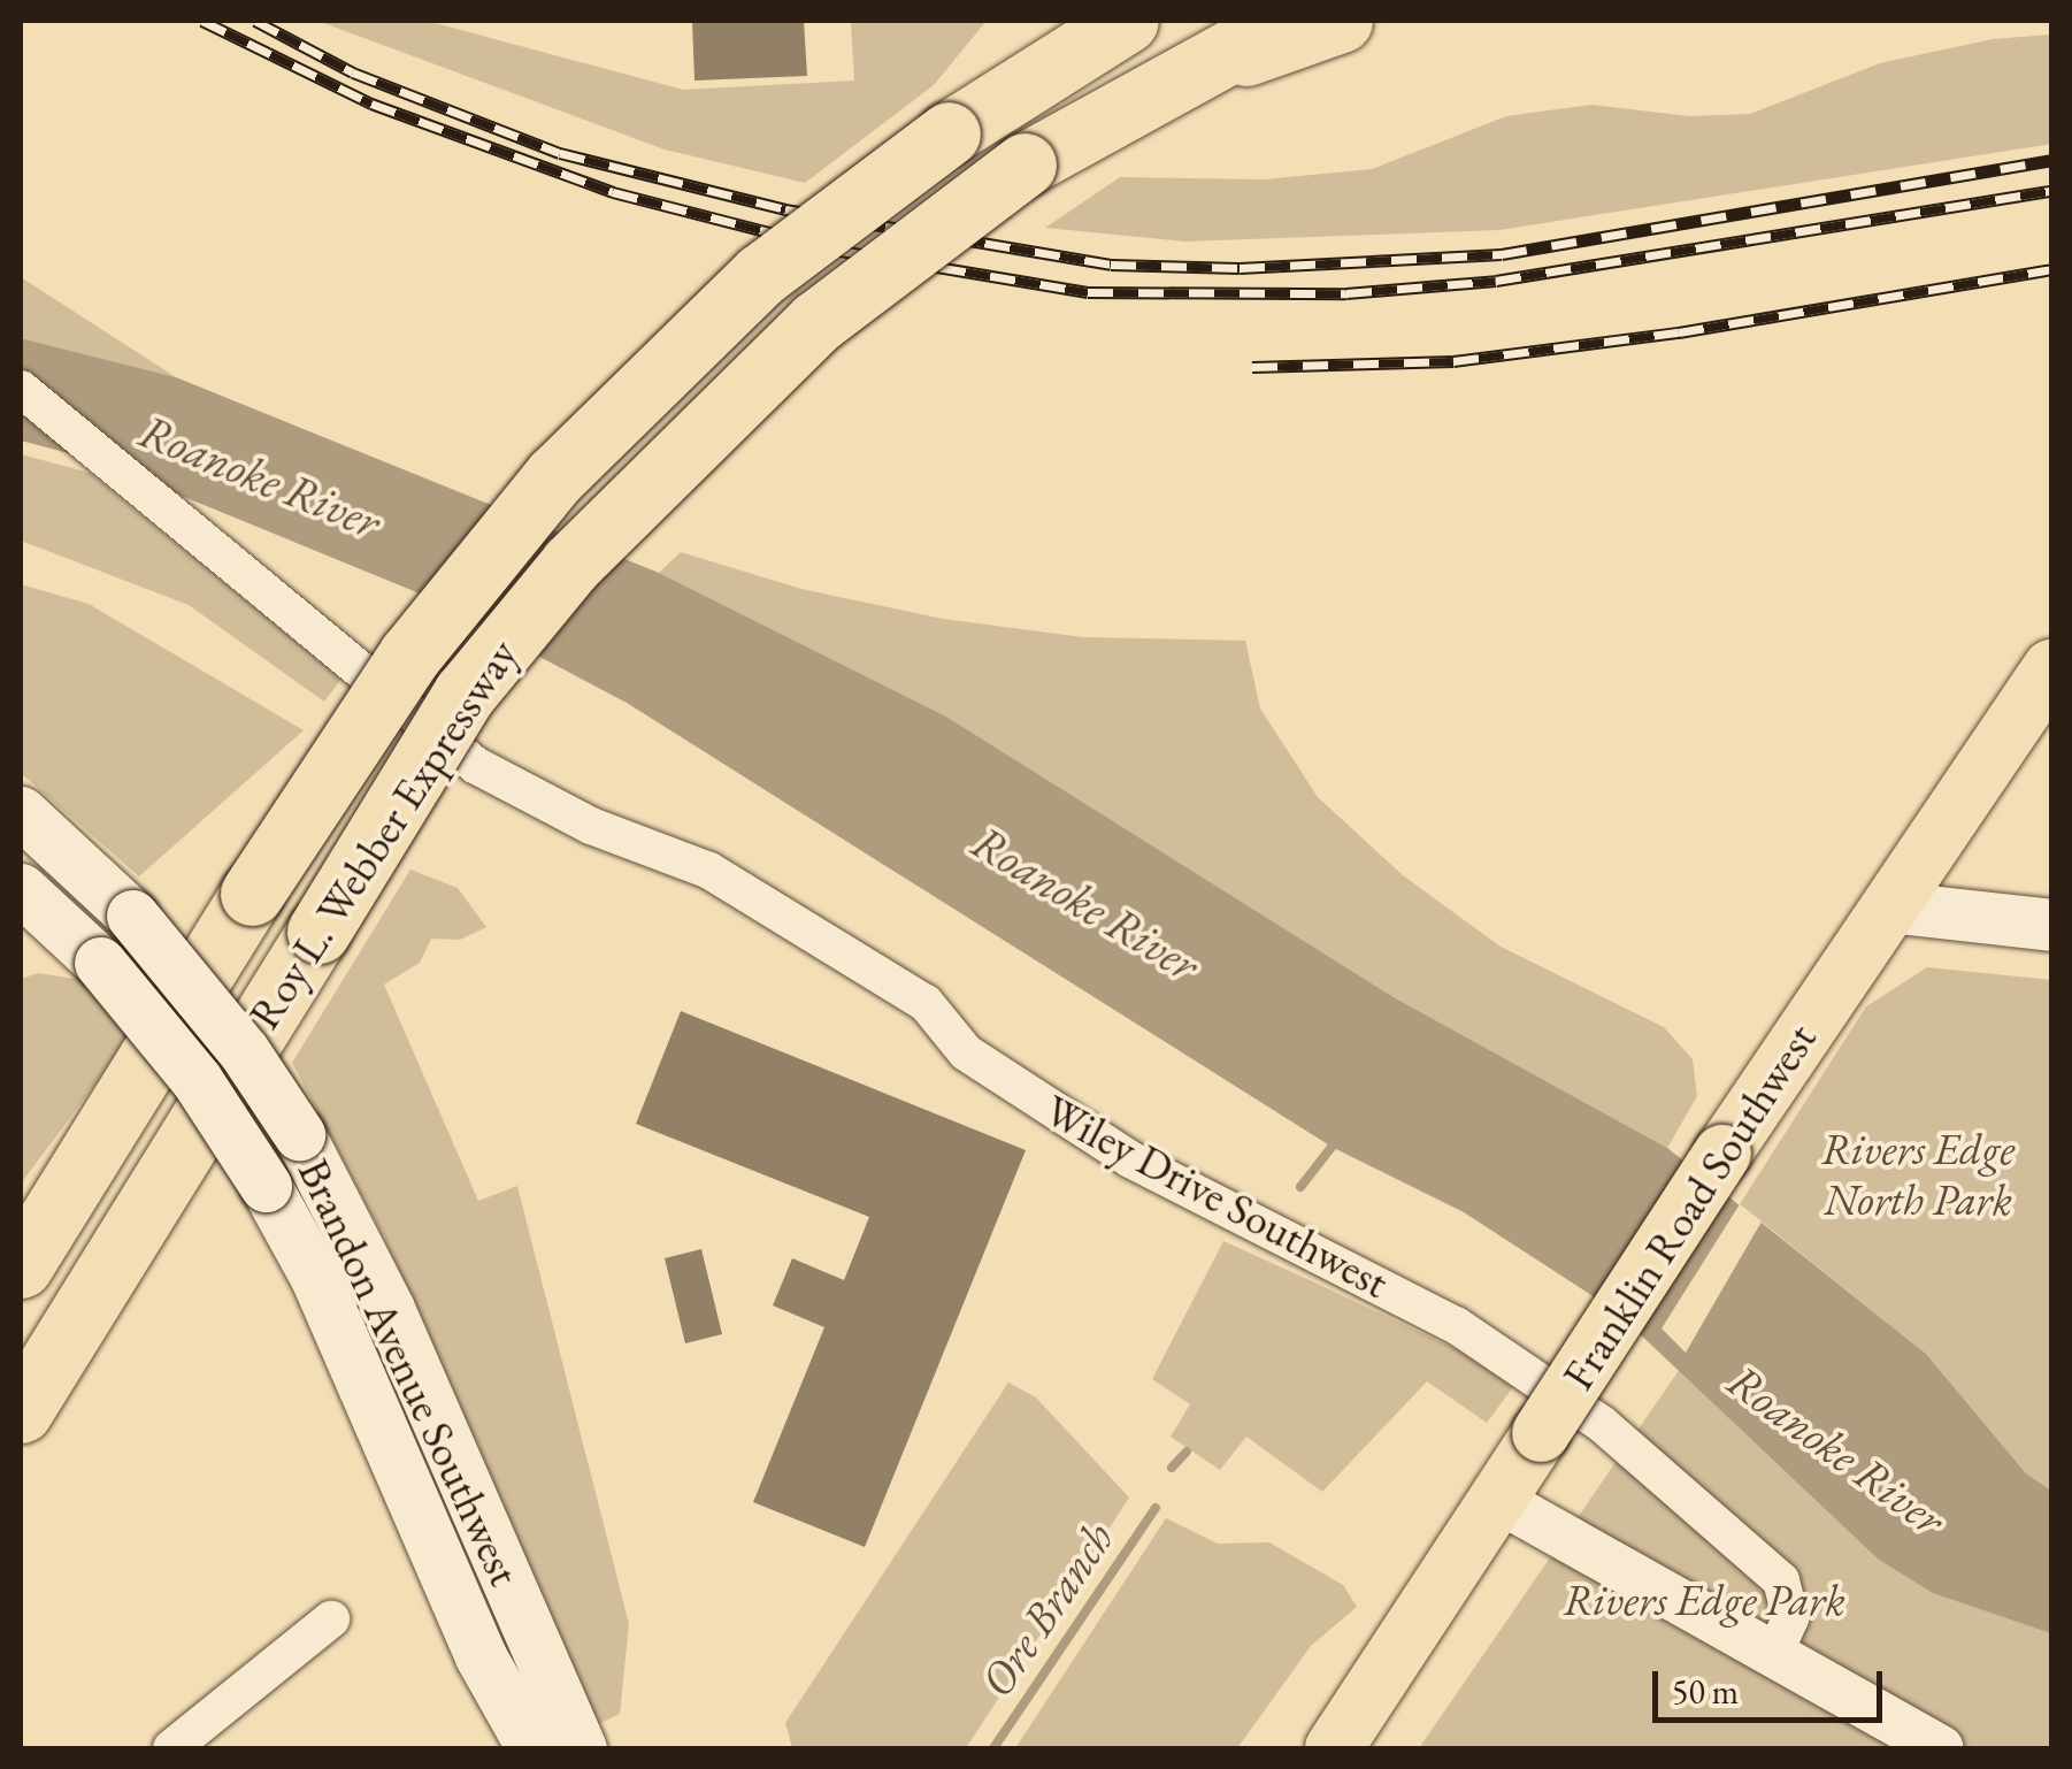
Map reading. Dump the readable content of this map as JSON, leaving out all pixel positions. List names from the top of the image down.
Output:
{
  "streets": {
    "highway": ["Roy L. Webber Expressway"],
    "main road": ["Franklin Road Southwest", "Brandon Avenue Southwest"],
    "street": ["Wiley Drive Southwest"]
  },
  "water": ["Roanoke River", "Ore Branch"],
  "parks": ["Rivers Edge North Park", "Rivers Edge Park"],
  "scale_bar": "50 m"
}
